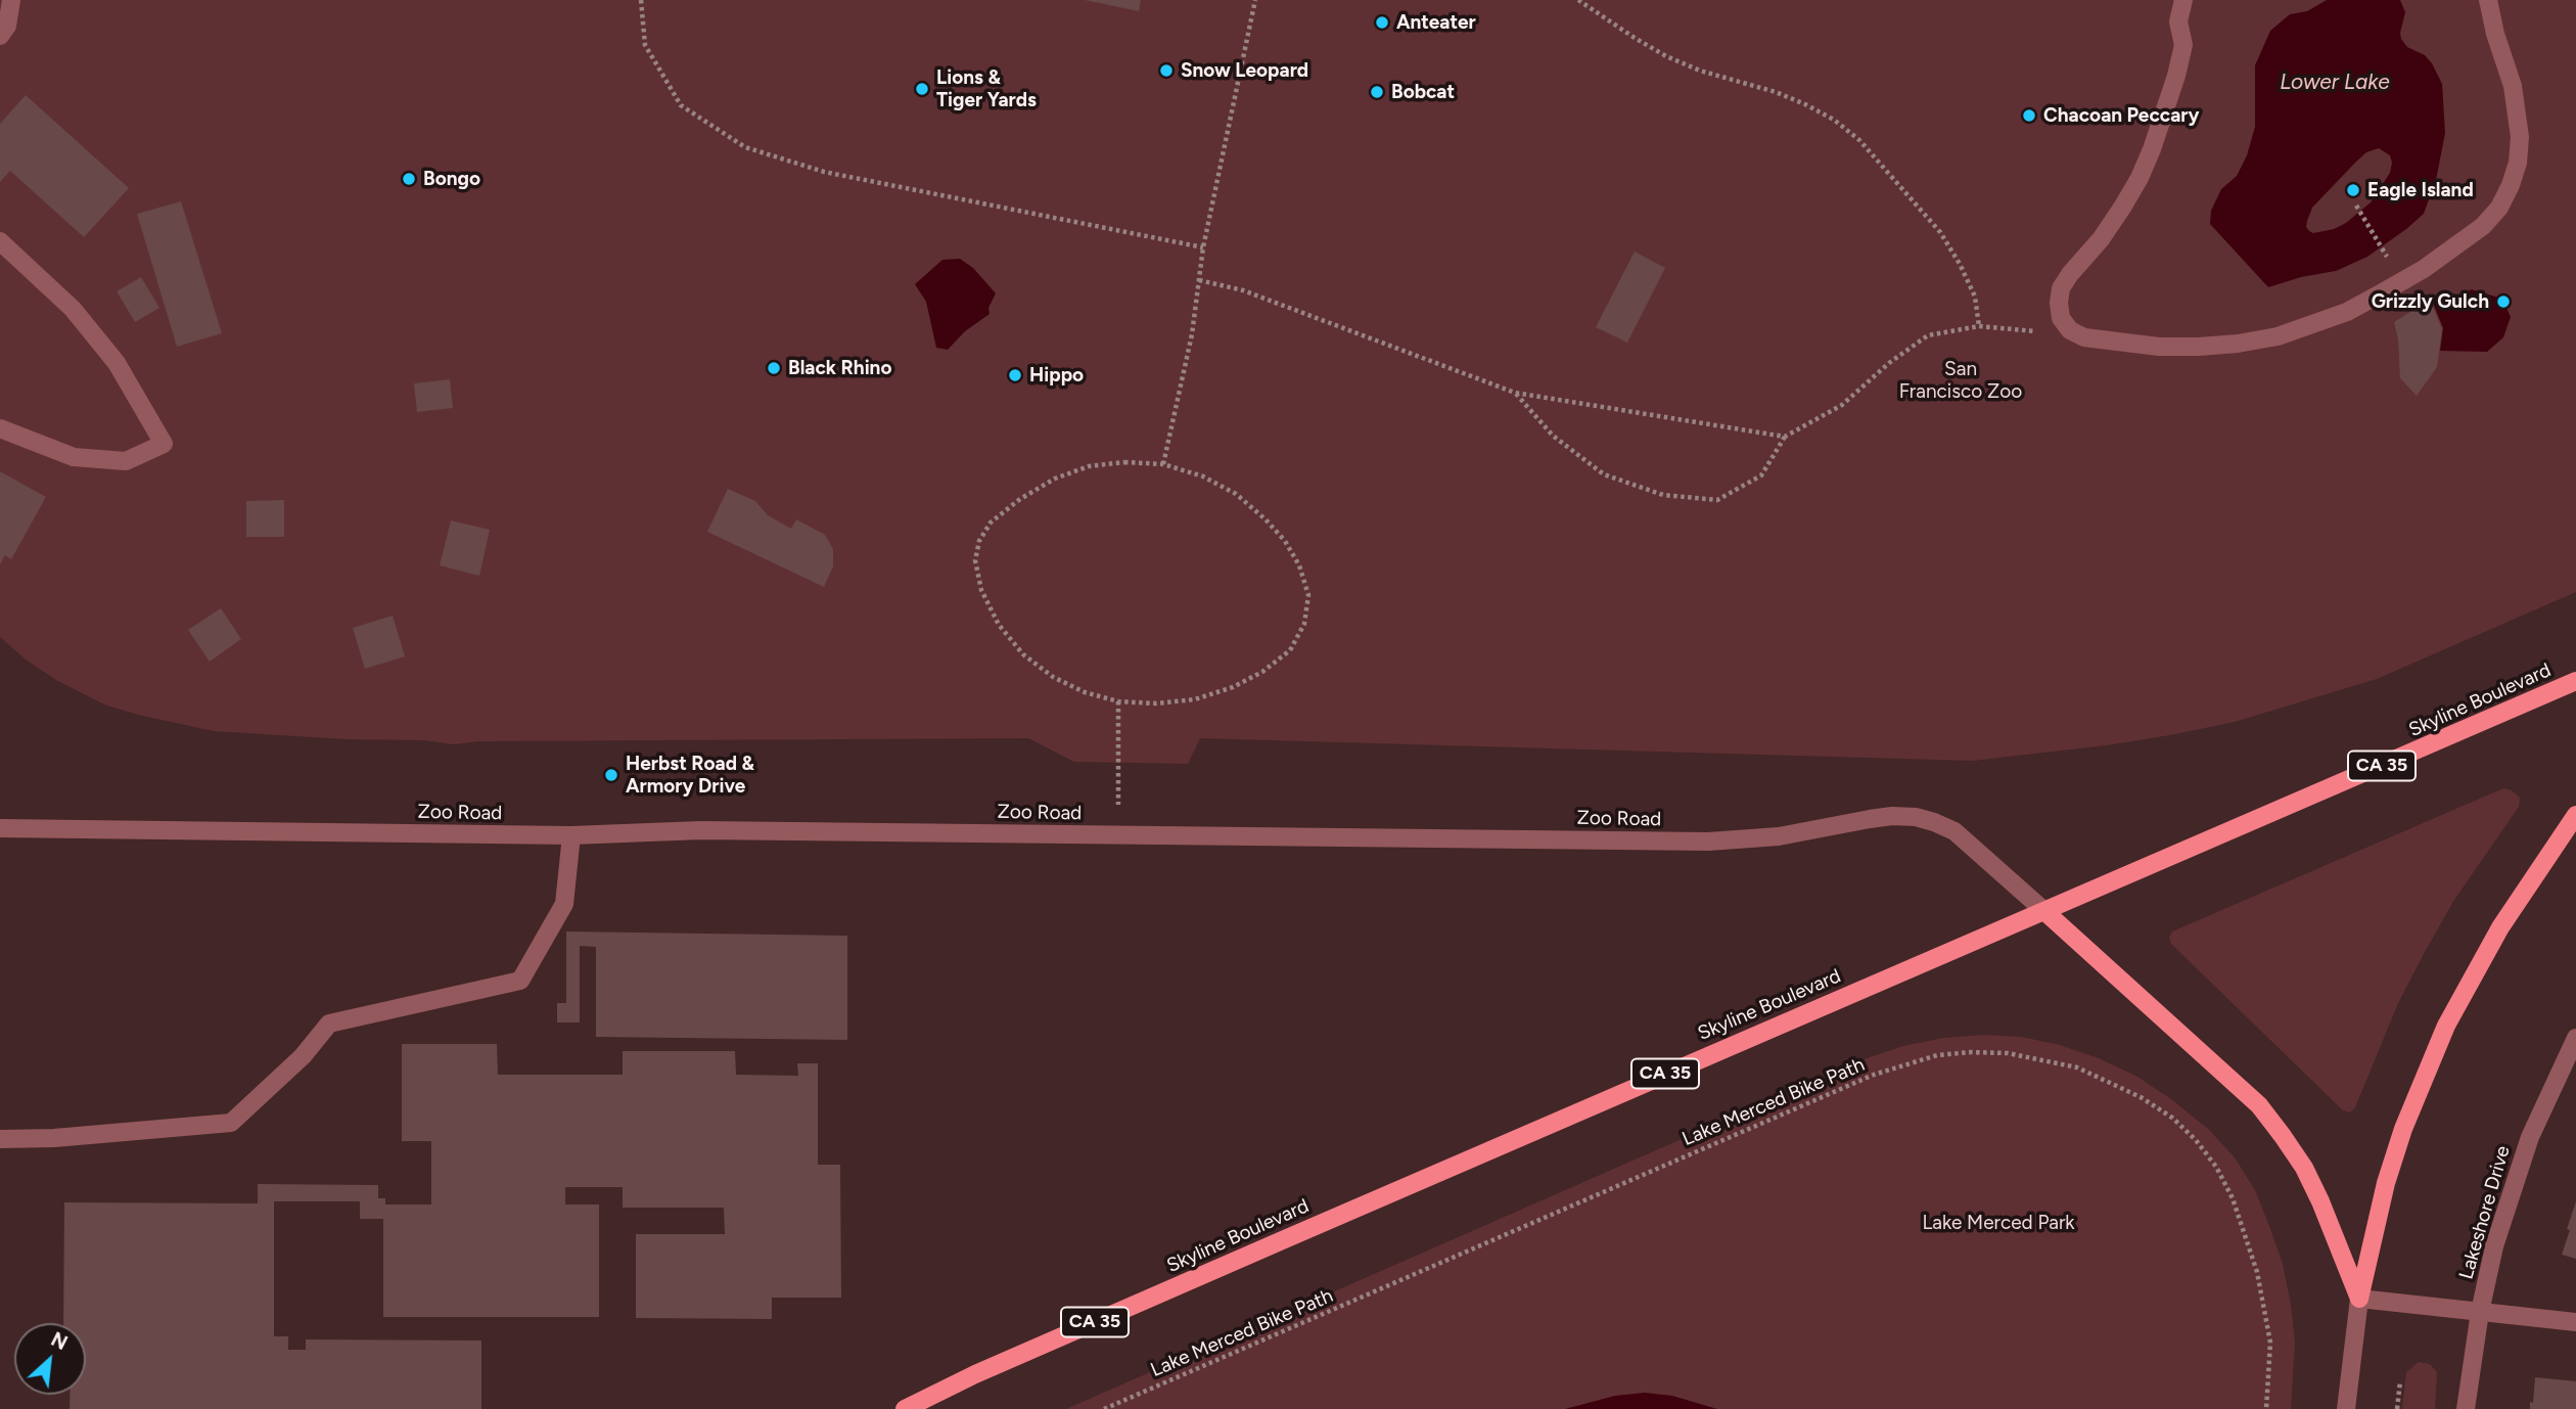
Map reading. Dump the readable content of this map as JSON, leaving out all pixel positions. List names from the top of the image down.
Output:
{
  "streets": {
    "main road": ["Skyline Boulevard", "CA 35"],
    "street": ["Zoo Road", "Lakeshore Drive"],
    "path": ["Lake Merced Bike Path"]
  },
  "crossings": [
    ["Skyline Boulevard", "Zoo Road"]
  ],
  "water": ["Lower Lake"],
  "parks": ["San Francisco Zoo", "Lake Merced Park"],
  "places": [
    "Anteater",
    "Snow Leopard",
    "Lions & Tiger Yards",
    "Bobcat",
    "Chacoan Peccary",
    "Bongo",
    "Eagle Island",
    "Grizzly Gulch",
    "Black Rhino",
    "Hippo",
    "Herbst Road & Armory Drive"
  ],
  "north": "top right"
}
